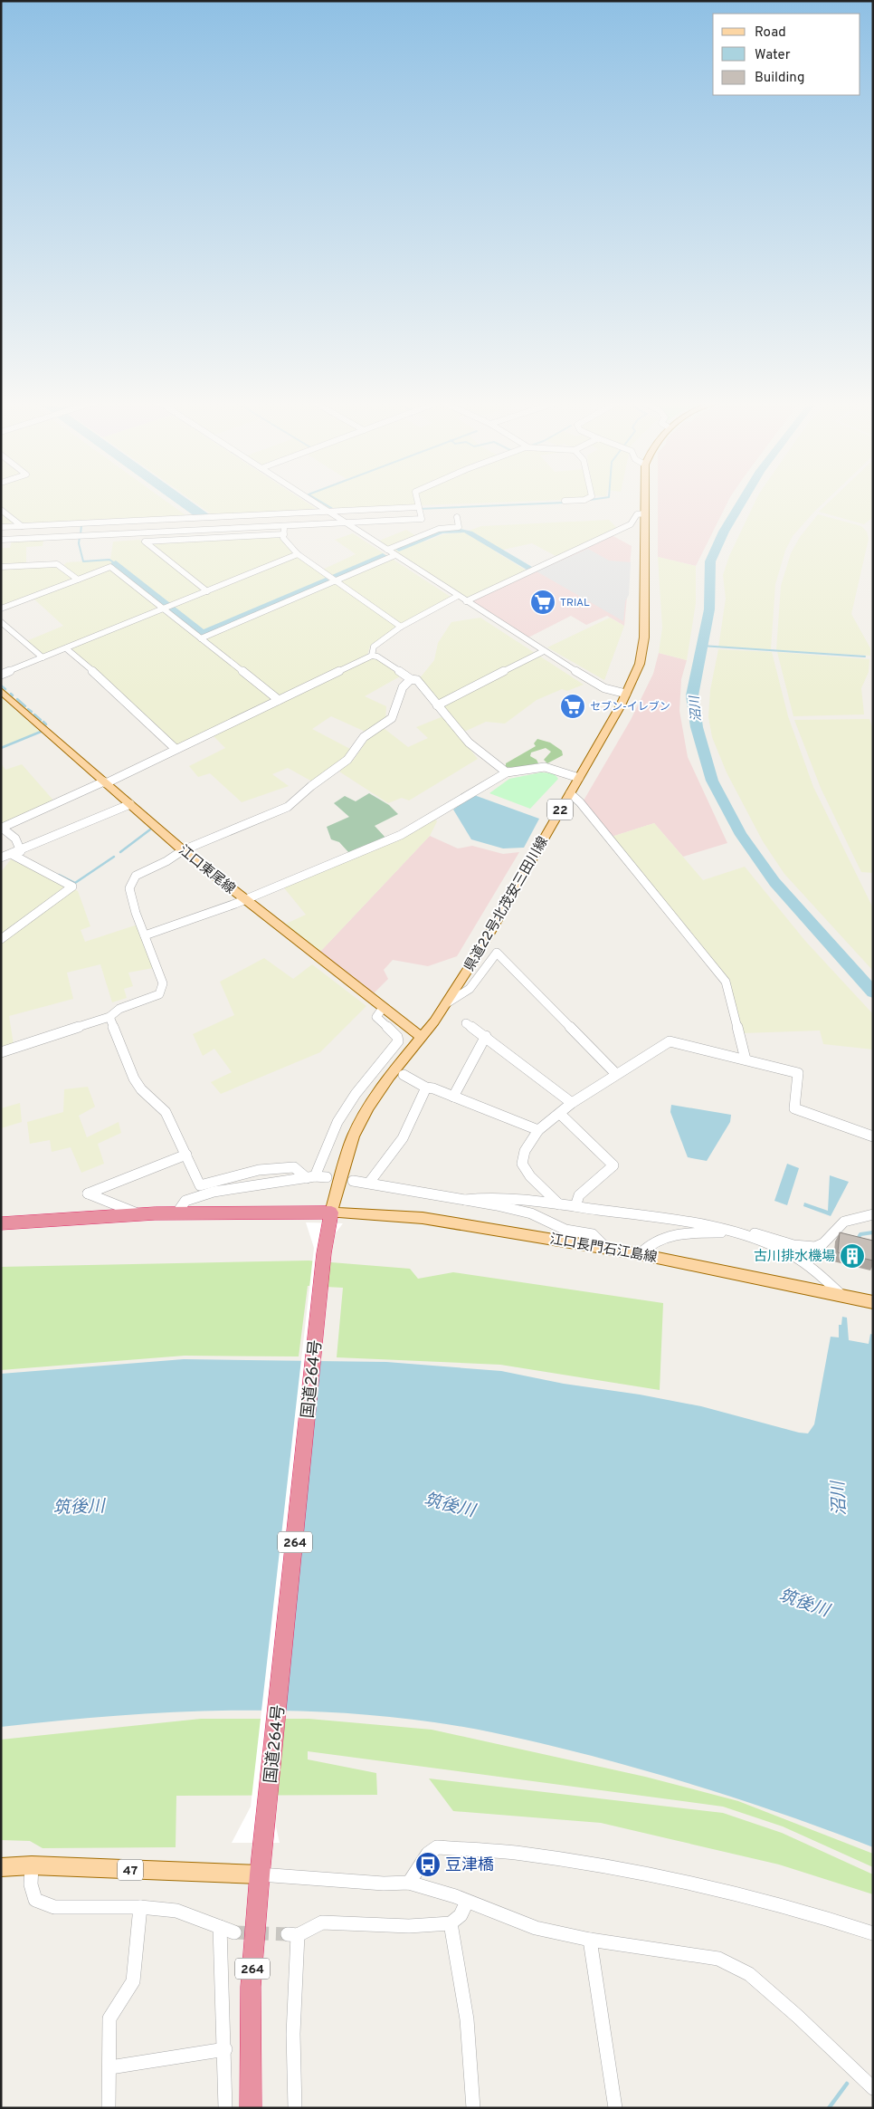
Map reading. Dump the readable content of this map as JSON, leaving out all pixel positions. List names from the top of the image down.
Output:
{
  "streets": {
    "highway": ["国道264号", "264"],
    "main road": [
      "22",
      "江口東尾線",
      "県道22号北茂安三田川線",
      "江口長門石江島線",
      "47"
    ]
  },
  "crossings": [
    ["江口東尾線", "県道22号北茂安三田川線"],
    ["県道22号北茂安三田川線", "江口長門石江島線"],
    ["県道22号北茂安三田川線", "国道264号"],
    ["江口長門石江島線", "国道264号"],
    ["国道264号", "264"],
    ["国道264号", "47"],
    ["264", "47"]
  ],
  "water": ["沼川", "筑後川"],
  "places": {
    "supermarket": ["TRIAL", "セブン-イレブン"],
    "building": ["古川排水機場"],
    "bus stop": ["豆津橋"]
  },
  "legend": ["Road", "Water", "Building"]
}
